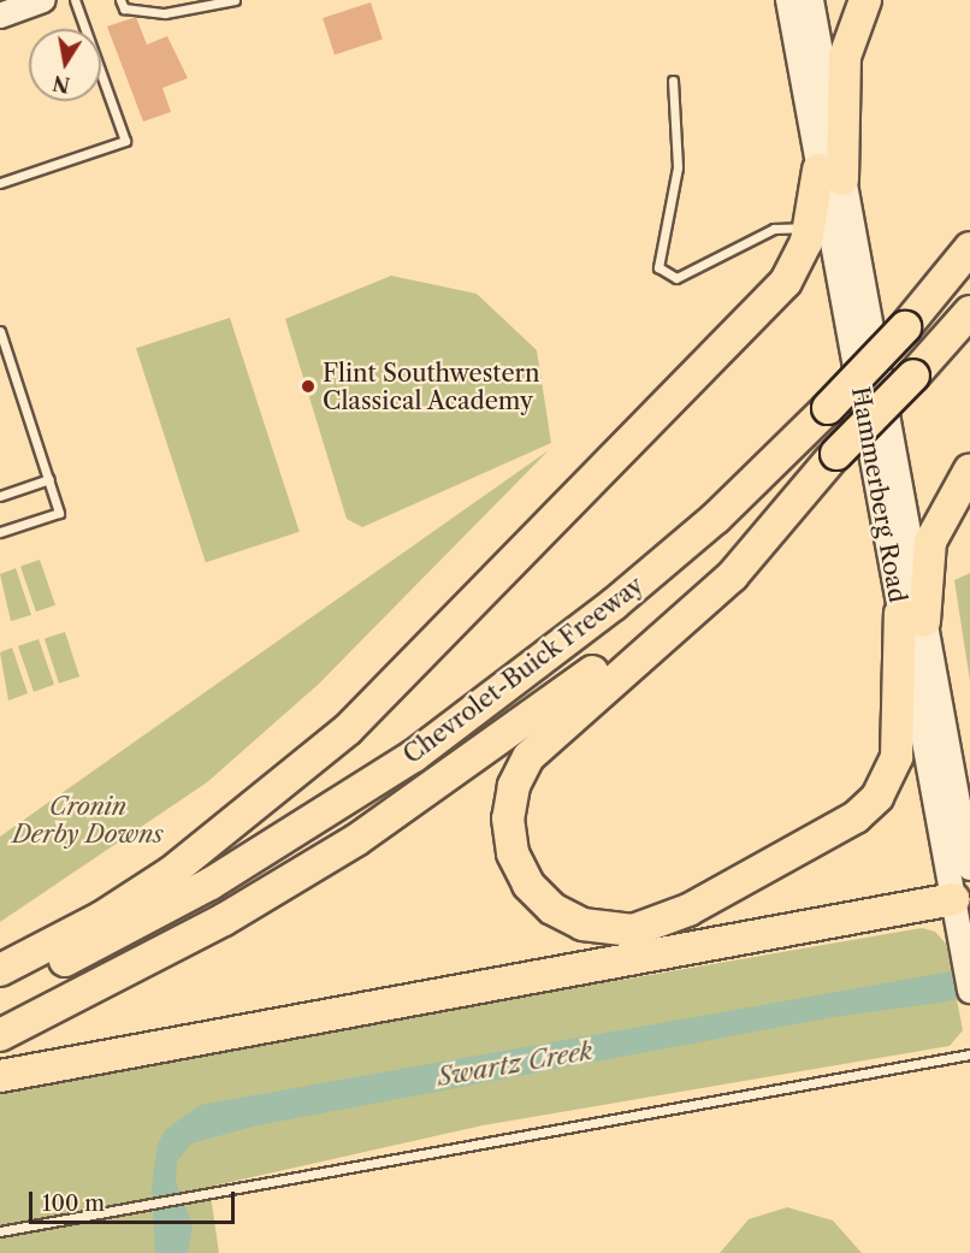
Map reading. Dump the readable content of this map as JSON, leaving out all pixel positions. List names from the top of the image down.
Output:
{
  "streets": {
    "highway": ["Chevrolet-Buick Freeway"],
    "street": ["Hammerberg Road"]
  },
  "water": ["Swartz Creek"],
  "parks": ["Cronin Derby Downs"],
  "places": ["Flint Southwestern Classical Academy"],
  "scale_bar": "100 m",
  "north": "bottom"
}
